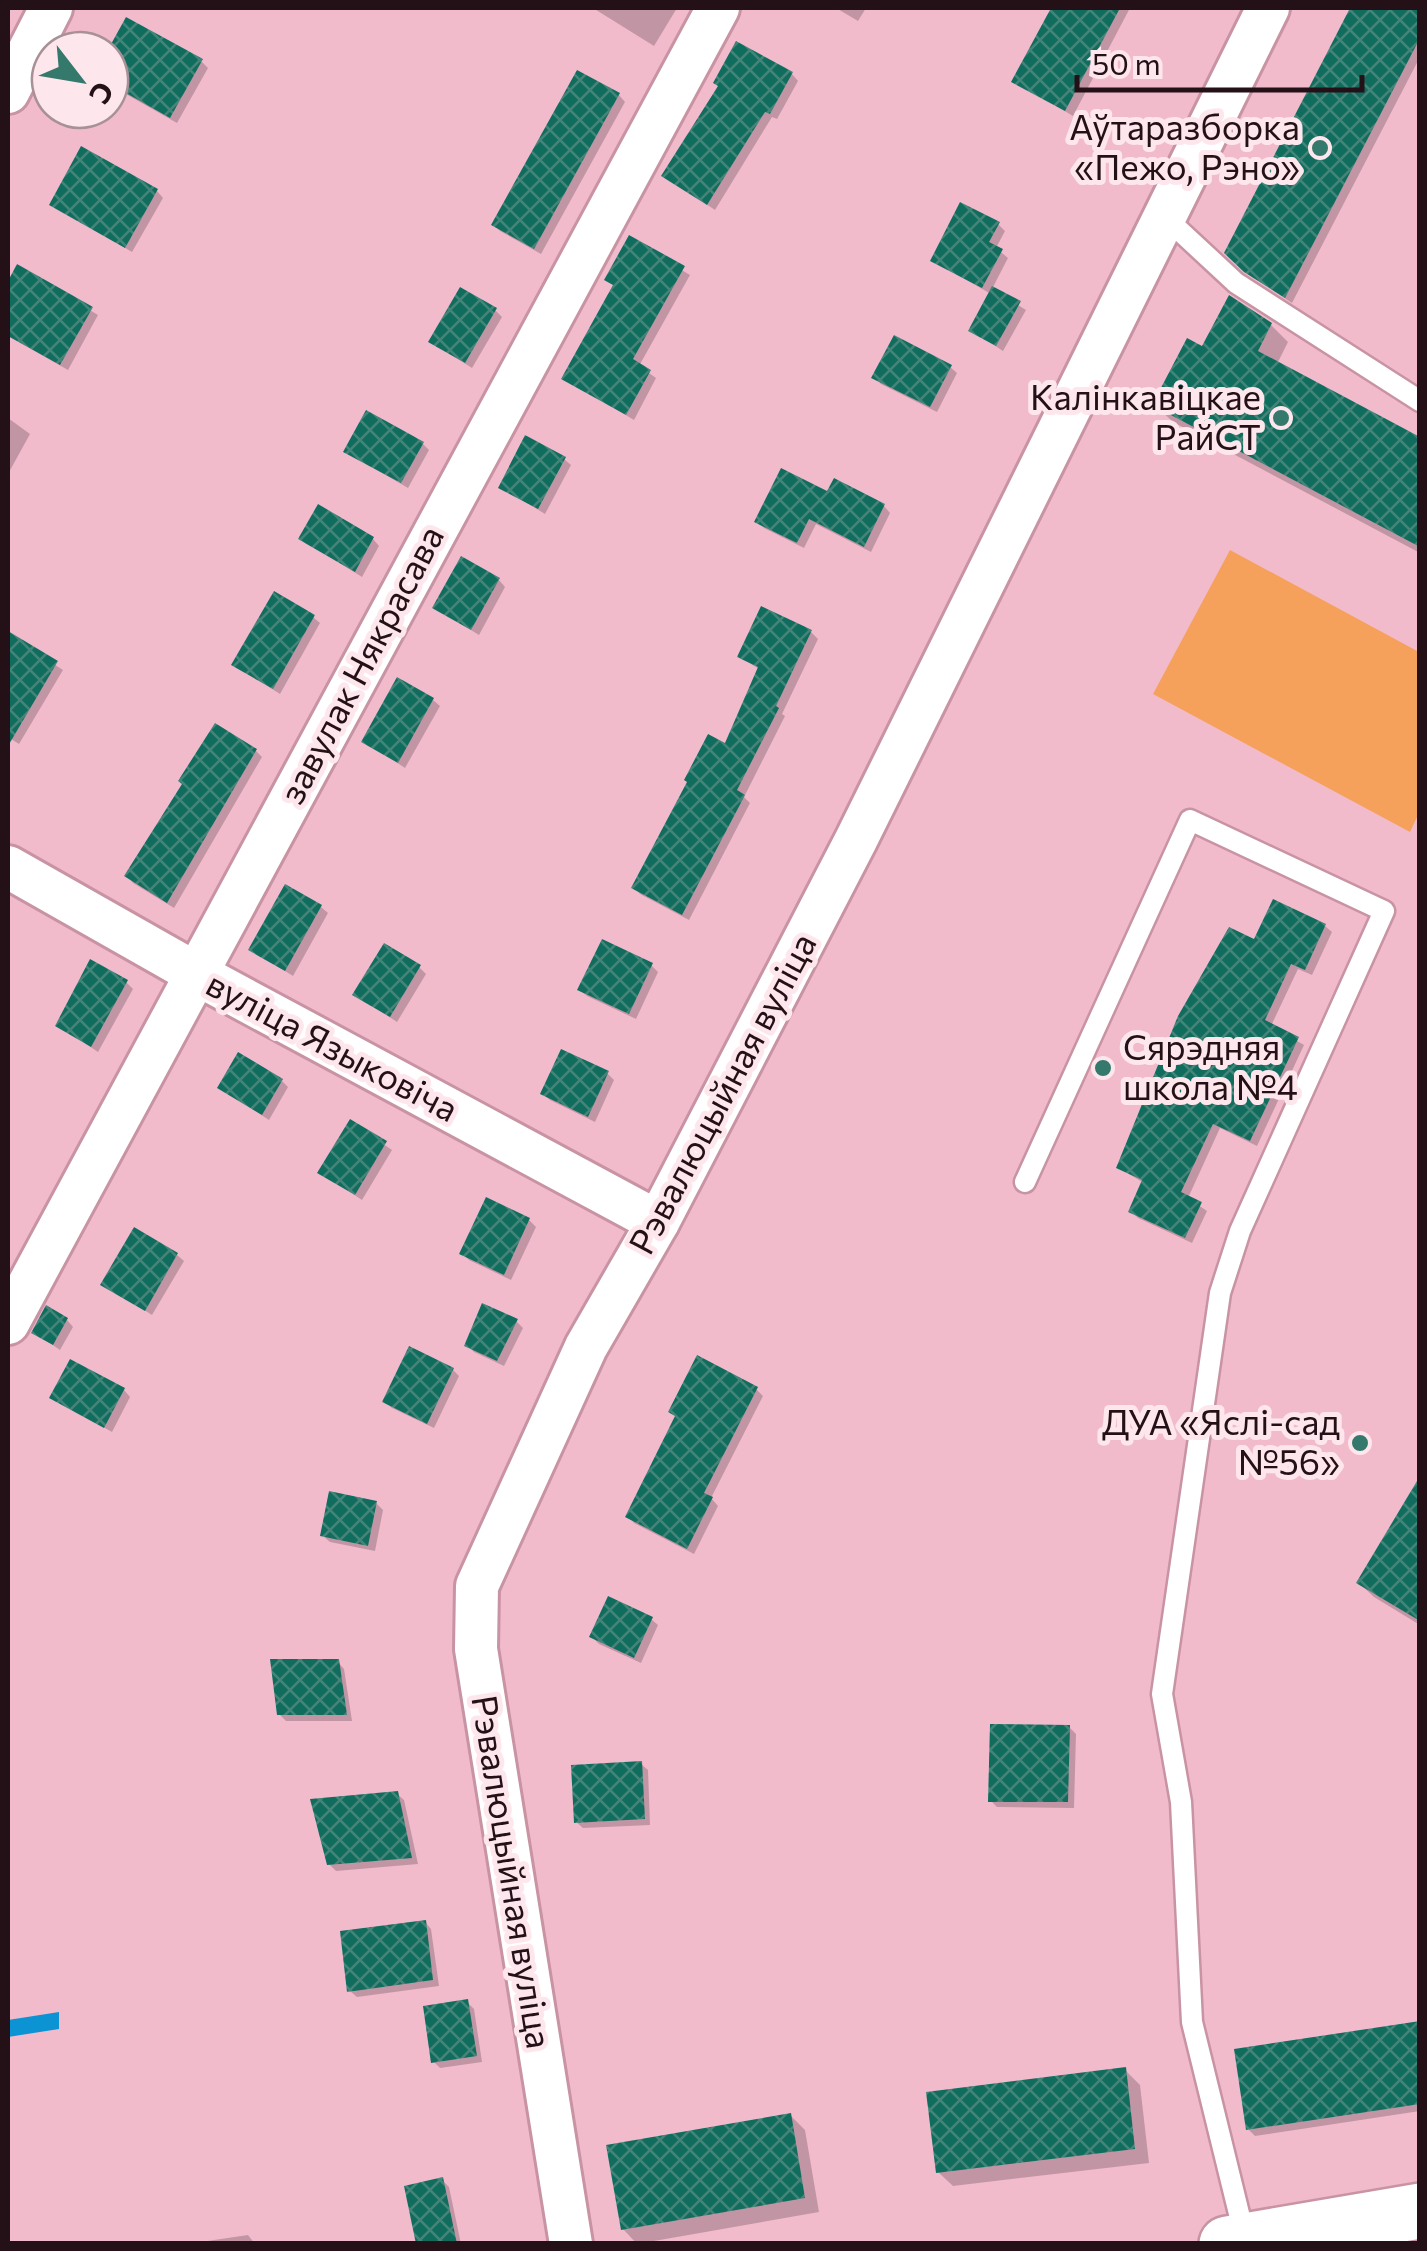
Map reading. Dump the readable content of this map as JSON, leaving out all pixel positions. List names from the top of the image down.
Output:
{
  "streets": {
    "street": ["завулак Някрасава", "вуліца Языковіча", "Рэвалюцыйная вуліца"]
  },
  "crossings": [
    ["завулак Някрасава", "вуліца Языковіча"],
    ["вуліца Языковіча", "Рэвалюцыйная вуліца"]
  ],
  "places": [
    "Аўтаразборка «Пежо, Рэно»",
    "Калінкавіцкае РайСТ",
    "Сярэдняя школа №4",
    "ДУА «Яслі-сад №56»"
  ],
  "scale_bar": "50 m",
  "north": "bottom right"
}
